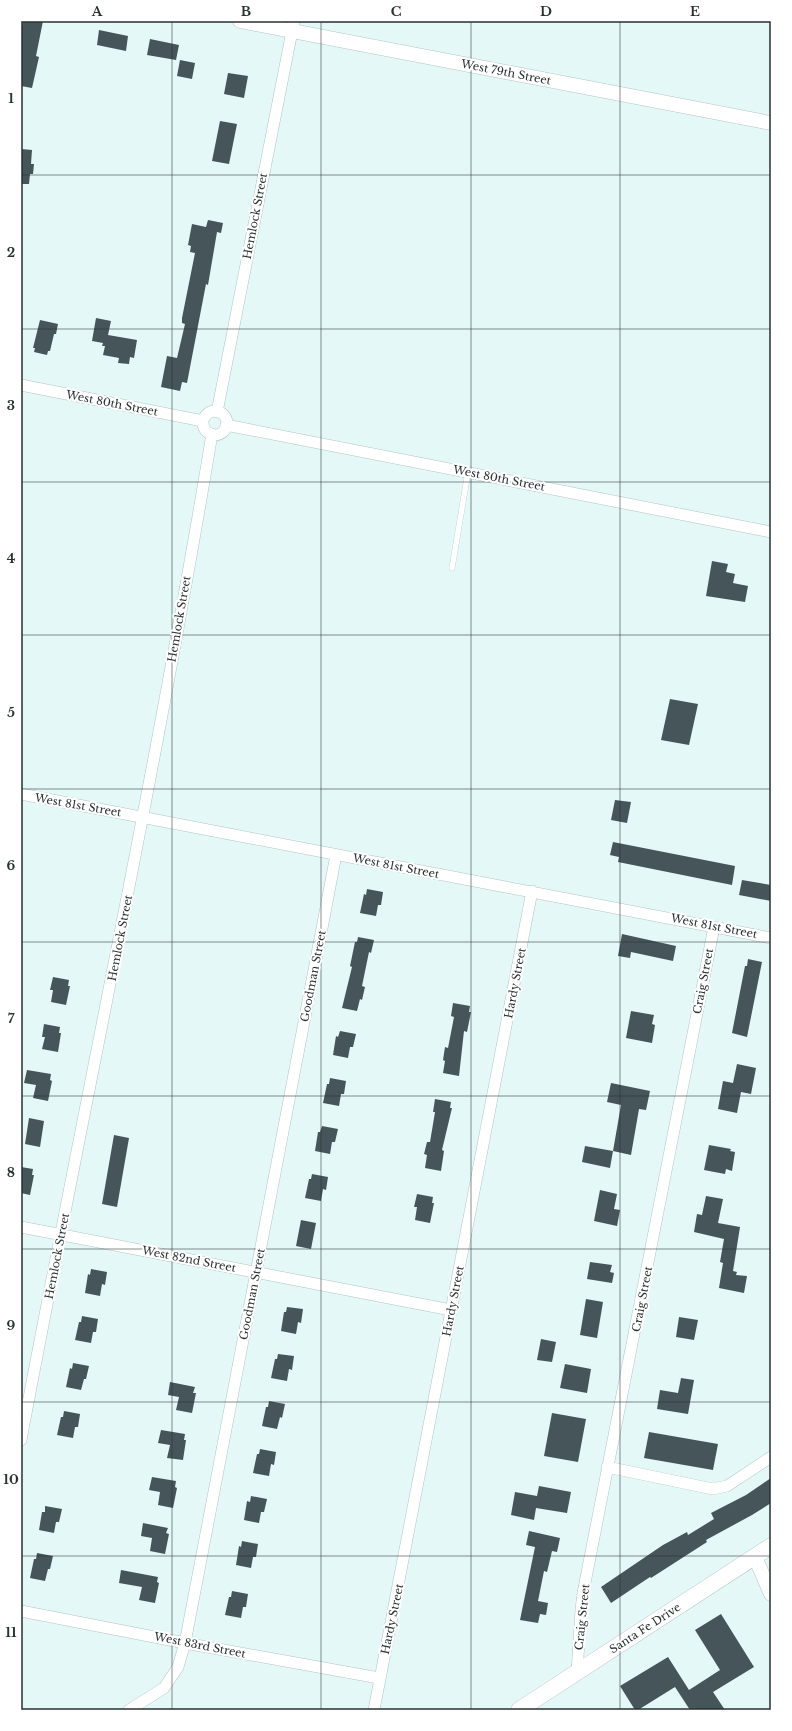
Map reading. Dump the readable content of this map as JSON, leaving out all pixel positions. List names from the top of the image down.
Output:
{
  "streets": {
    "main road": ["Santa Fe Drive"],
    "street": [
      "West 79th Street",
      "Hemlock Street",
      "West 80th Street",
      "West 81st Street",
      "Goodman Street",
      "Craig Street",
      "Hardy Street",
      "West 82nd Street",
      "West 83rd Street"
    ]
  },
  "crossings": [
    ["West 79th Street", "Hemlock Street"],
    ["Hemlock Street", "West 80th Street"],
    ["Hemlock Street", "West 81st Street"],
    ["Hemlock Street", "West 82nd Street"],
    ["West 81st Street", "Goodman Street"],
    ["West 81st Street", "Craig Street"],
    ["West 81st Street", "Hardy Street"],
    ["Goodman Street", "West 82nd Street"],
    ["Goodman Street", "West 83rd Street"],
    ["Craig Street", "Santa Fe Drive"],
    ["Hardy Street", "West 82nd Street"],
    ["Hardy Street", "West 83rd Street"]
  ],
  "grid": {
    "columns": [
      "A",
      "B",
      "C",
      "D",
      "E"
    ],
    "rows": [
      "1",
      "2",
      "3",
      "4",
      "5",
      "6",
      "7",
      "8",
      "9",
      "10",
      "11"
    ]
  }
}
